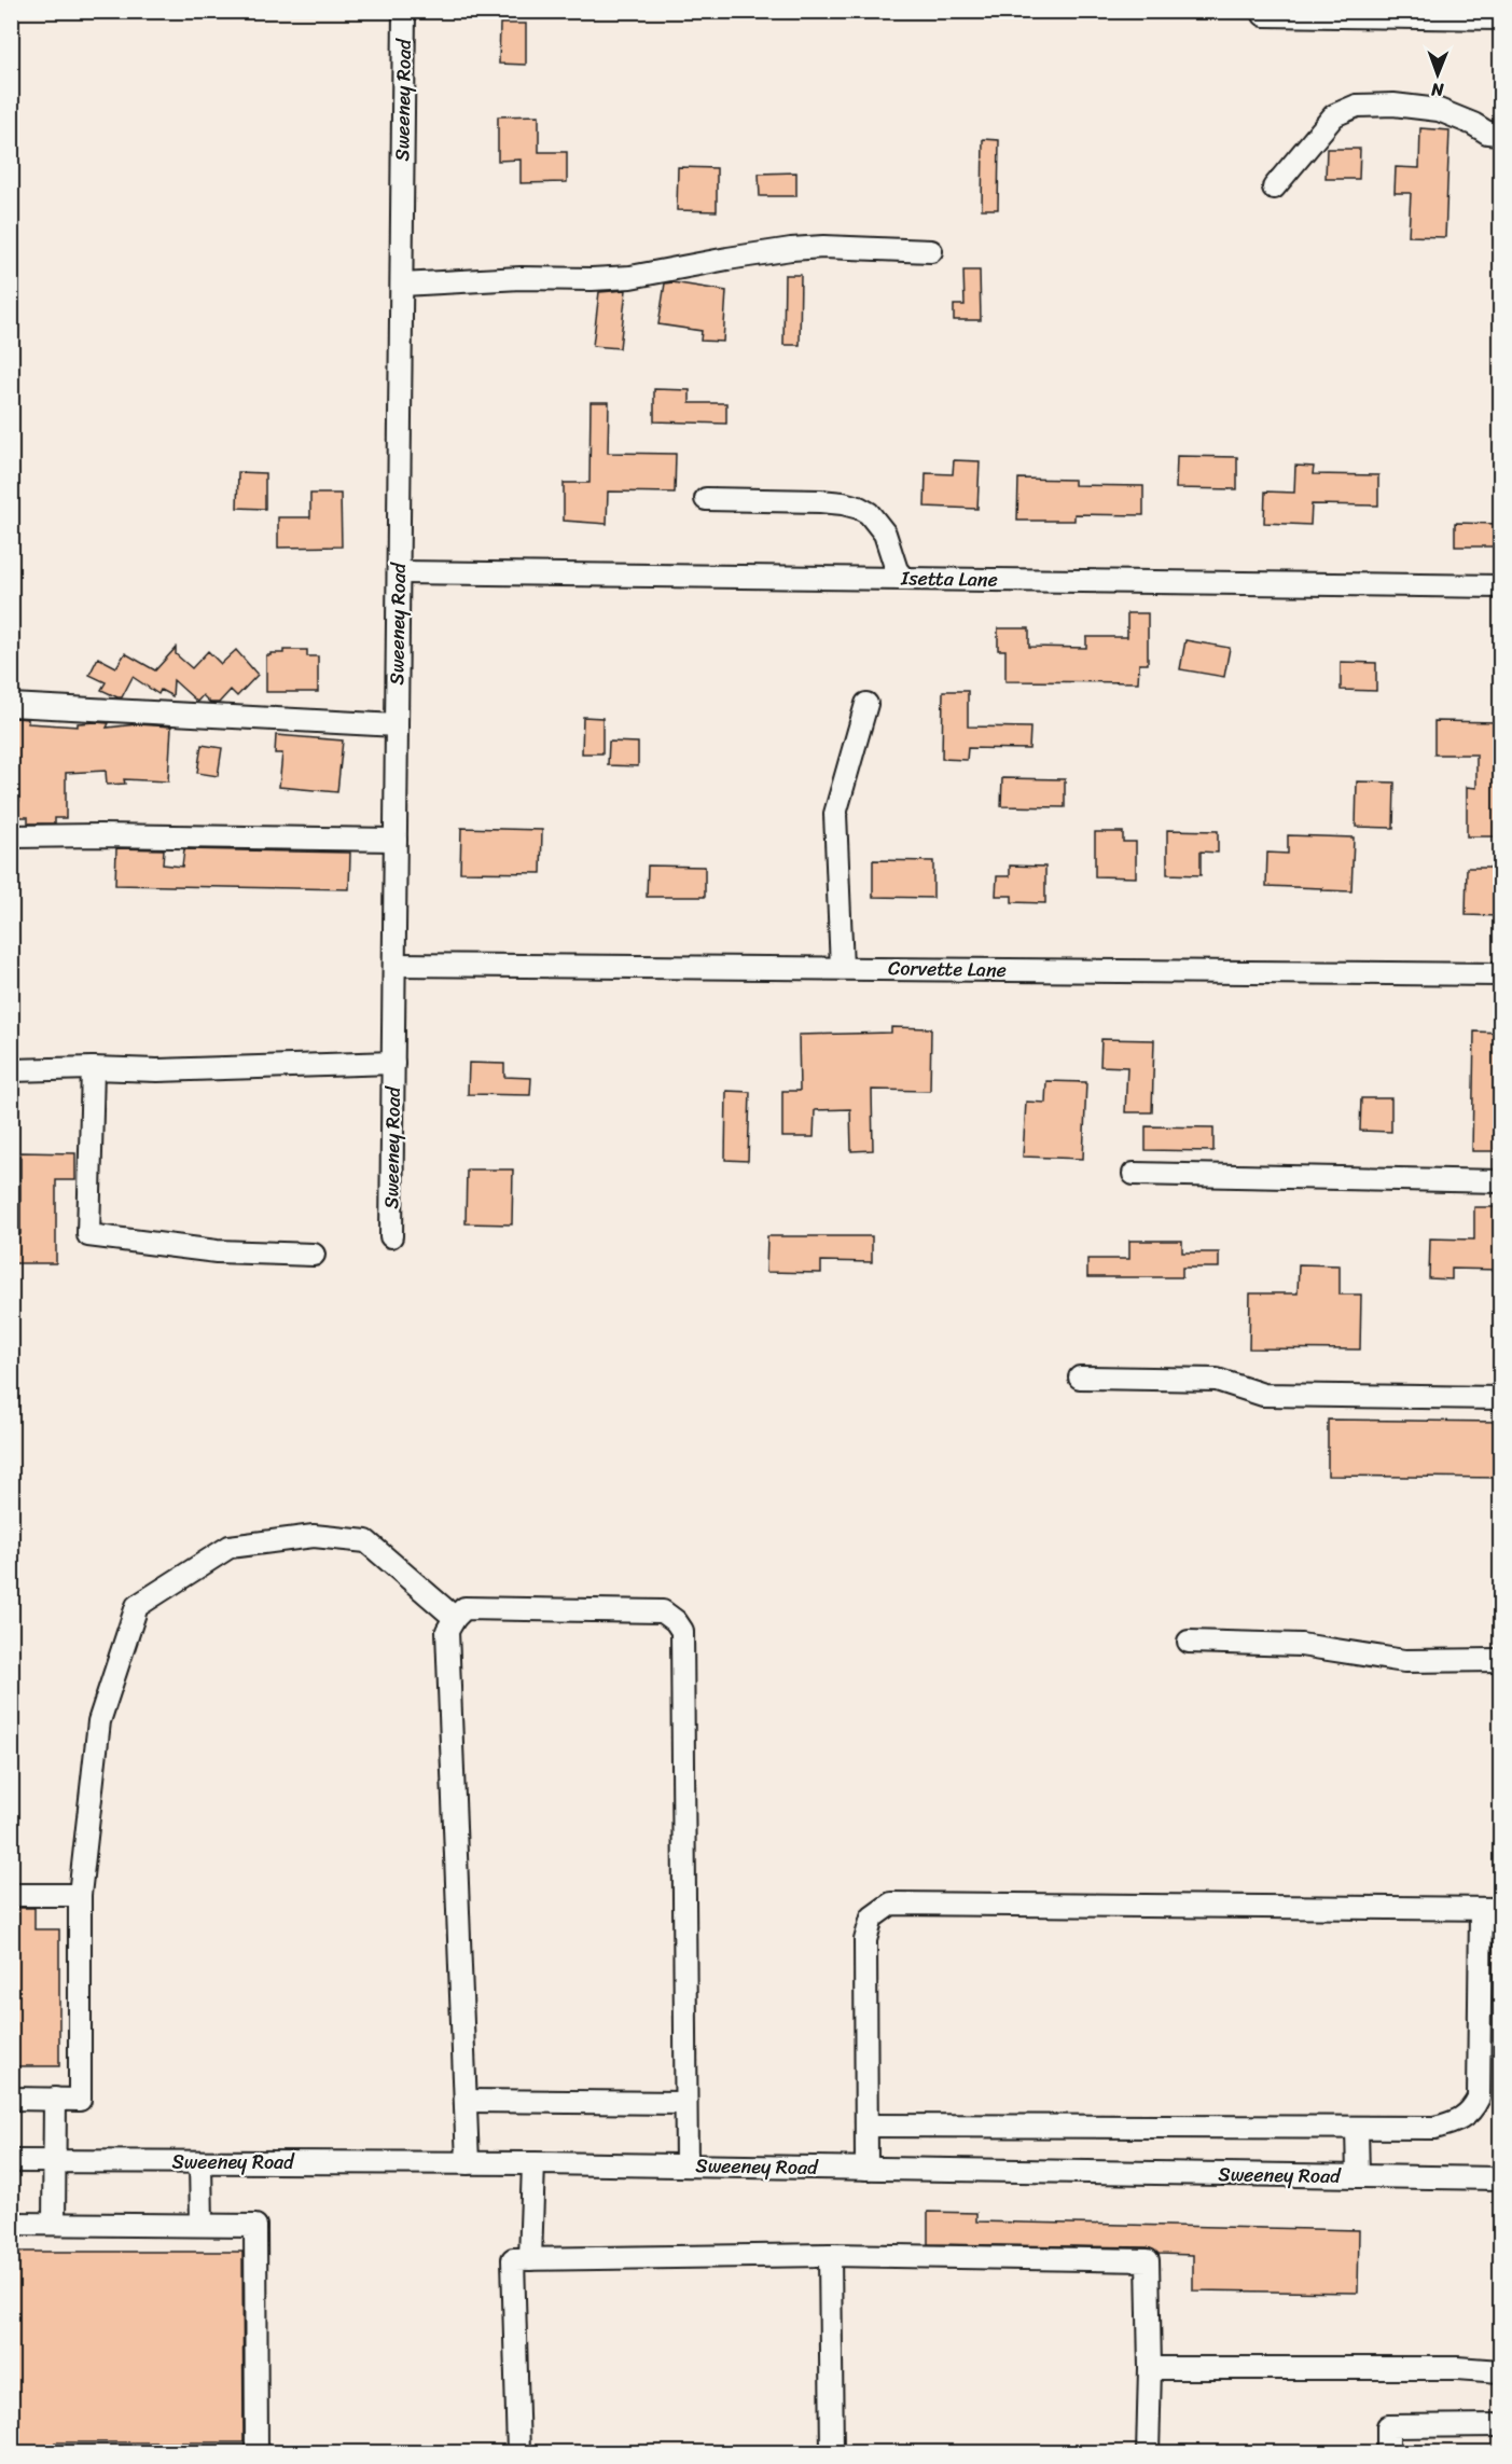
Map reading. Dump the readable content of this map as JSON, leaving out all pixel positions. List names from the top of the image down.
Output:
{
  "streets": {
    "street": ["Sweeney Road", "Isetta Lane", "Corvette Lane"]
  },
  "crossings": [
    ["Sweeney Road", "Isetta Lane"],
    ["Sweeney Road", "Corvette Lane"]
  ],
  "north": "bottom"
}
